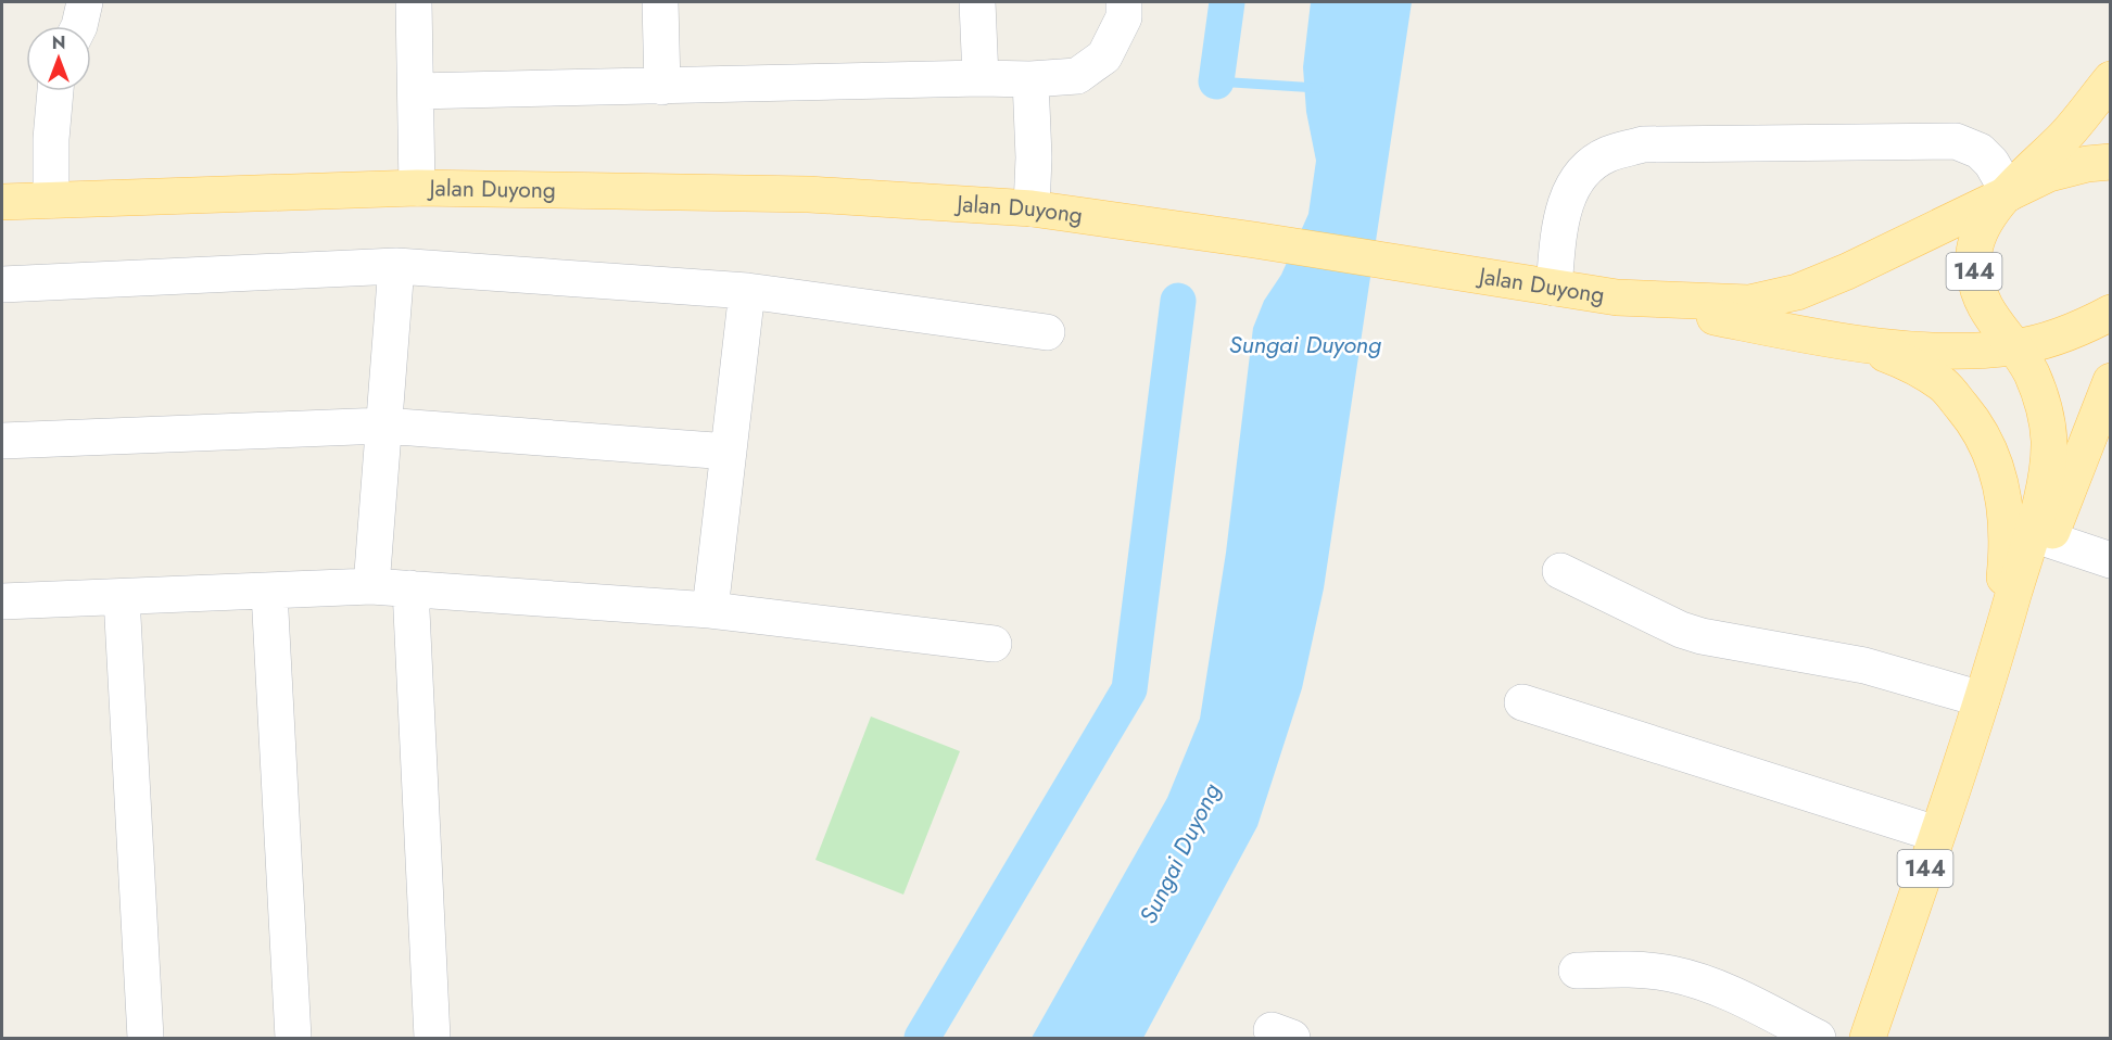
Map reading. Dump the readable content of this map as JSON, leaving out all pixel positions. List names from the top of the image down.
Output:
{
  "streets": {
    "main road": ["Jalan Duyong", "144"]
  },
  "crossings": [
    ["Jalan Duyong", "144"]
  ],
  "water": ["Sungai Duyong"],
  "north": "top"
}
